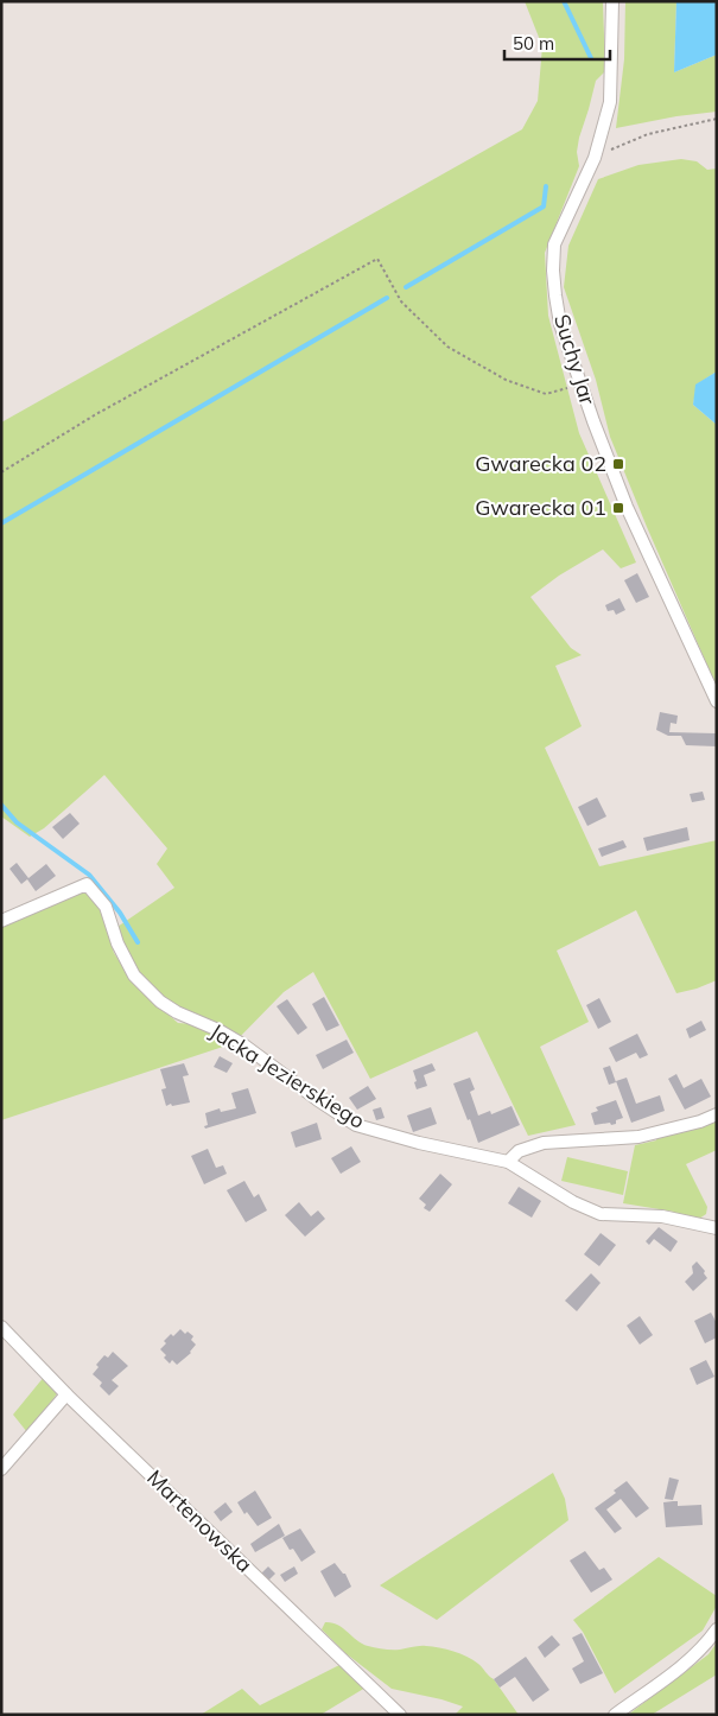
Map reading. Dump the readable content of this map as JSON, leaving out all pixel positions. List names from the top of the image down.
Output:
{
  "streets": {
    "street": ["Suchy Jar", "Jacka Jezierskiego", "Martenowska"]
  },
  "places": {
    "transit": ["Gwarecka 02", "Gwarecka 01"]
  },
  "scale_bar": "50 m"
}
